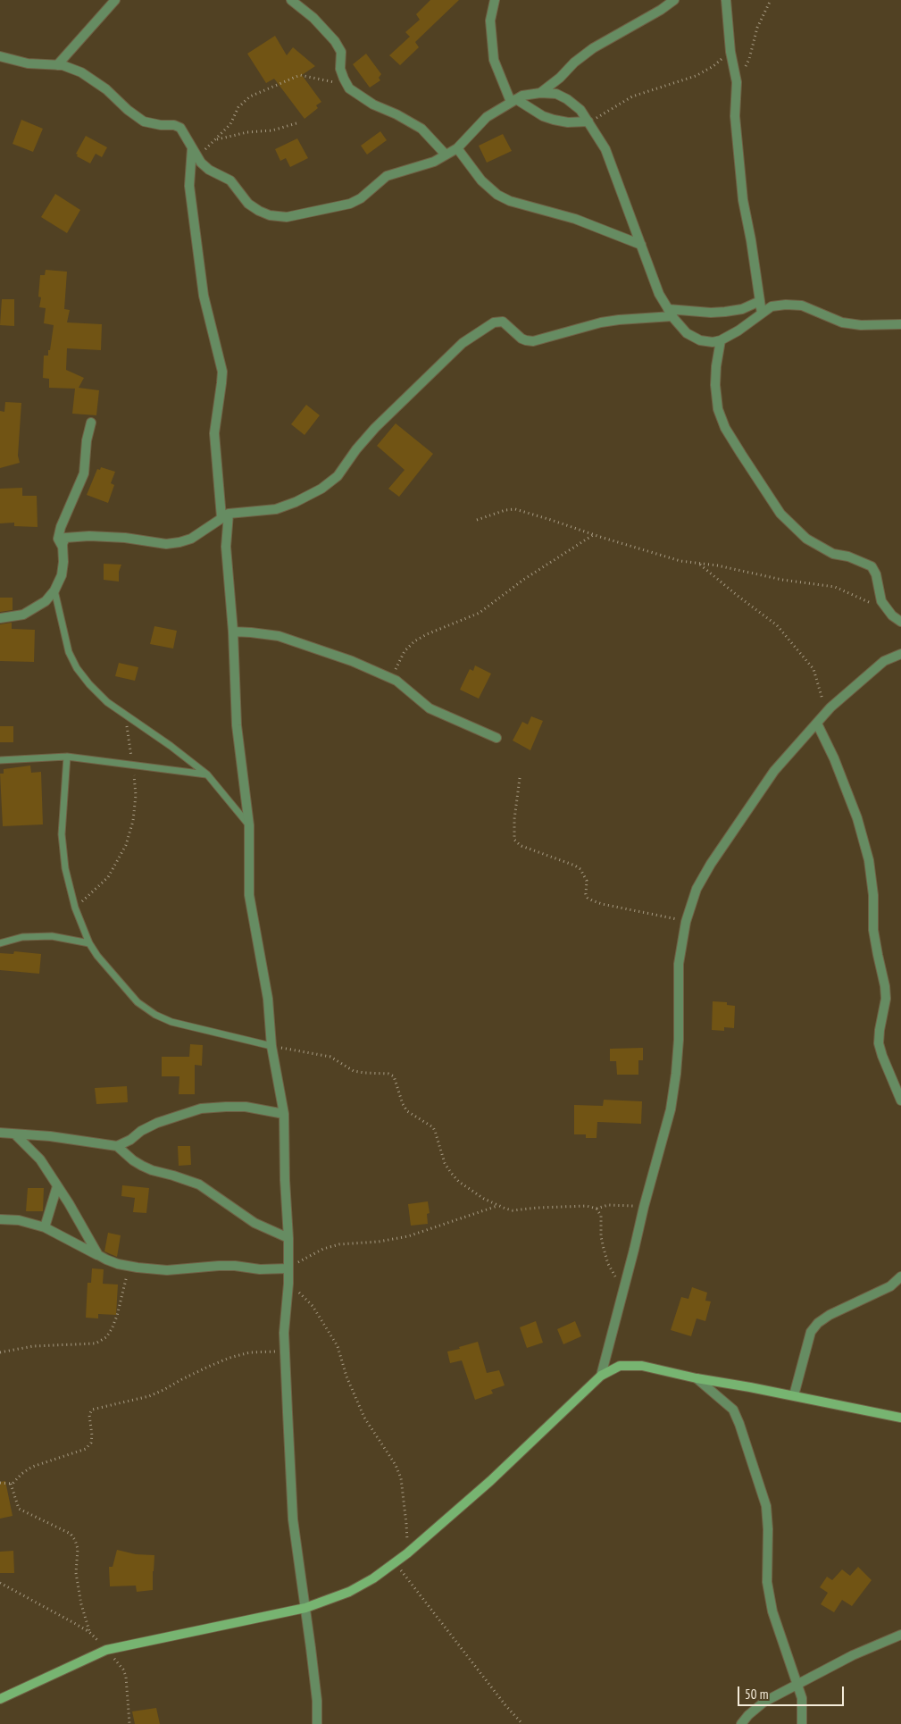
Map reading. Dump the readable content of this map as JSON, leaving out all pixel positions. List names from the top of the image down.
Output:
{
  "scale_bar": "50 m"
}
